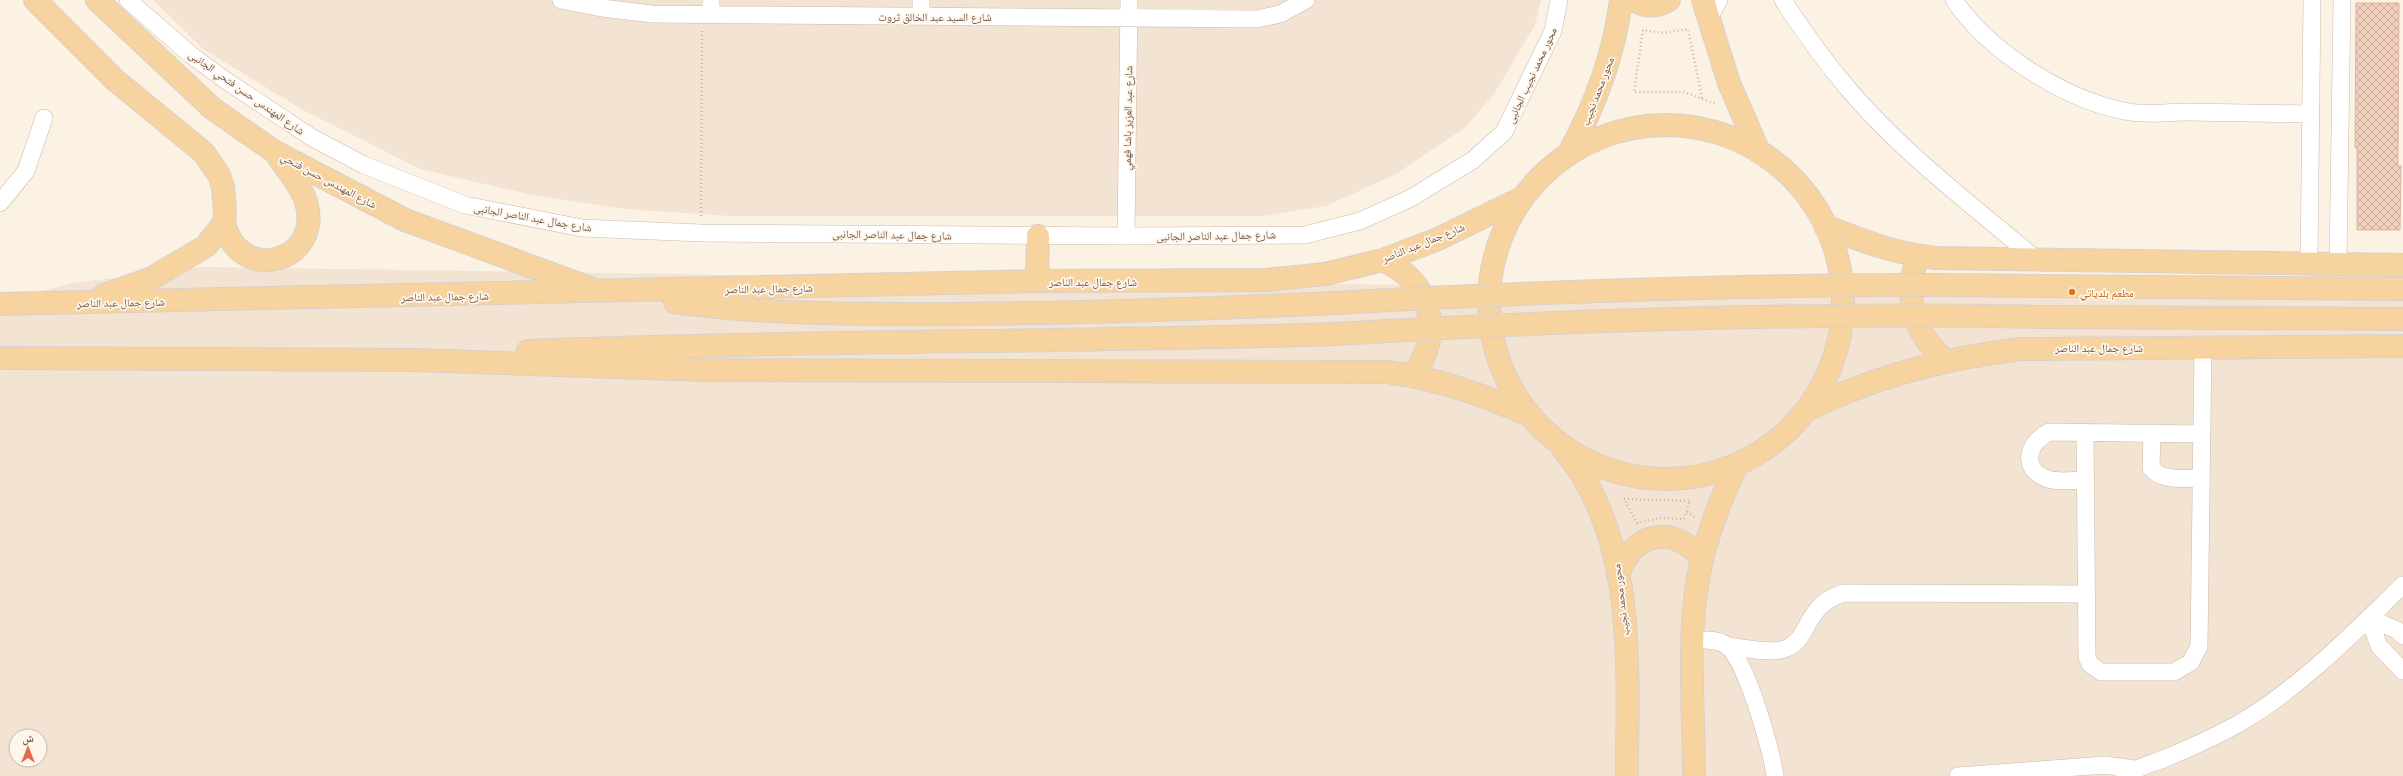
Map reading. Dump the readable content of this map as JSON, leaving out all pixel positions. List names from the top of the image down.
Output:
{
  "streets": {
    "main road": ["محور محمد نجيب", "شارع المهندس حسن فتحي", "شارع جمال عبد الناصر"],
    "street": [
      "شارع السيد عبد الخالق ثروت",
      "محور محمد نجيب الجانبى",
      "شارع المهندس حسن فتحي الجانبى",
      "شارع عبد العزيز باشا فهمي",
      "شارع جمال عبد الناصر الجانبى"
    ]
  },
  "crossings": [
    ["شارع السيد عبد الخالق ثروت", "شارع عبد العزيز باشا فهمي"],
    ["محور محمد نجيب الجانبى", "شارع جمال عبد الناصر الجانبى"],
    ["شارع المهندس حسن فتحي الجانبى", "شارع جمال عبد الناصر الجانبى"],
    ["شارع عبد العزيز باشا فهمي", "شارع جمال عبد الناصر الجانبى"],
    ["شارع المهندس حسن فتحي", "شارع جمال عبد الناصر"]
  ],
  "places": ["مطعم بلدياتي"],
  "north": "top"
}
